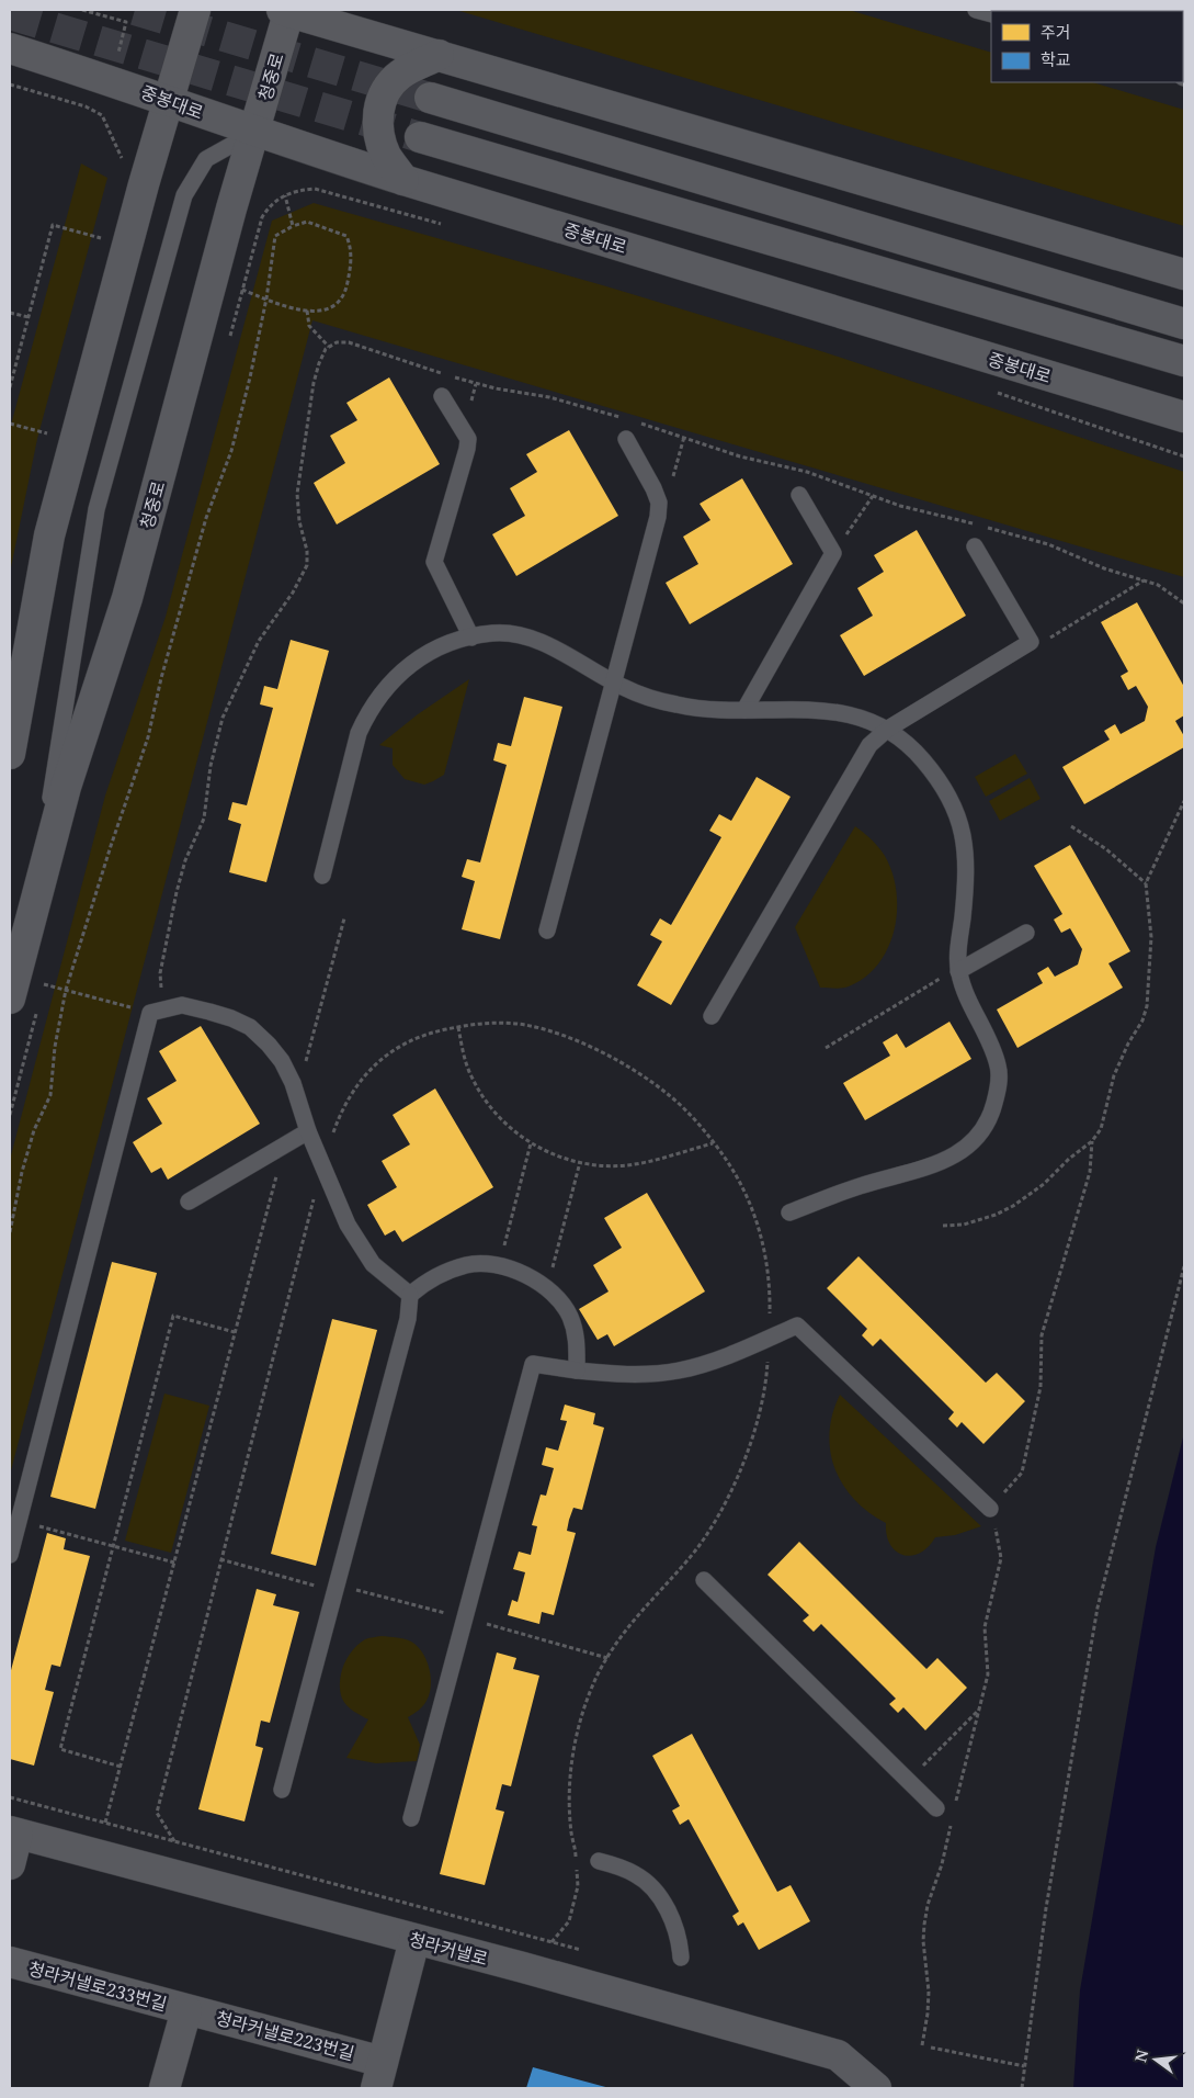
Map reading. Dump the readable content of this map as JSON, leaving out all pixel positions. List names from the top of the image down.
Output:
{
  "streets": {
    "main road": [
      "청중로",
      "중봉대로",
      "청라커낼로",
      "청라커낼로233번길",
      "청라커낼로223번길"
    ]
  },
  "crossings": [
    ["청중로", "중봉대로"],
    ["청라커낼로", "청라커낼로223번길"],
    ["청라커낼로233번길", "청라커낼로223번길"]
  ],
  "legend": ["주거", "학교"],
  "north": "left"
}
